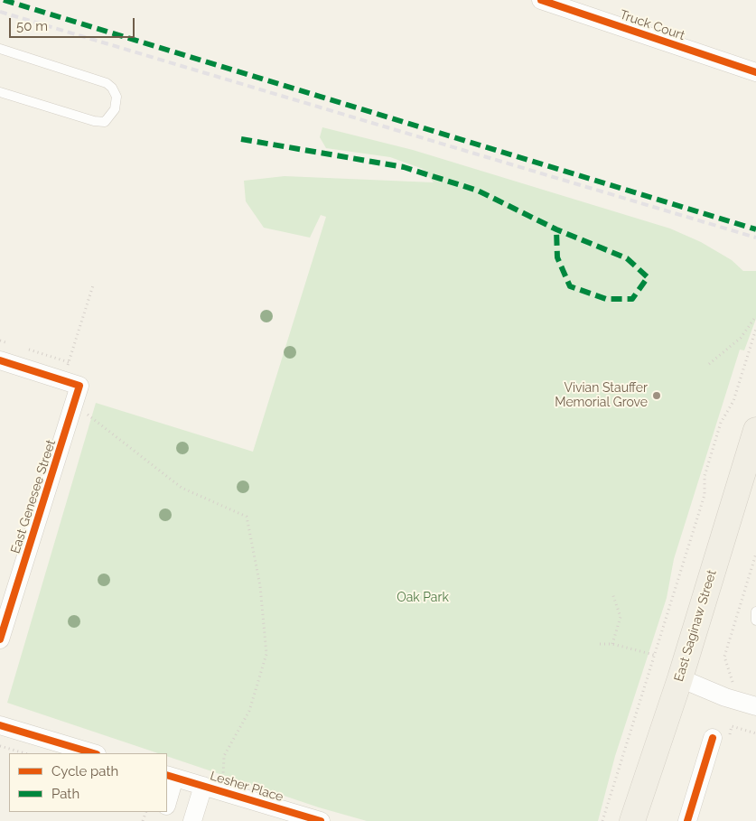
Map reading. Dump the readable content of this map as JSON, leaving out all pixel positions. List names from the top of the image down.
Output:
{
  "streets": {
    "main road": ["East Saginaw Street"],
    "street": ["Truck Court", "East Genesee Street", "Lesher Place"]
  },
  "parks": ["Oak Park"],
  "places": ["Vivian Stauffer Memorial Grove"],
  "legend": ["Cycle path", "Path"],
  "scale_bar": "50 m"
}
